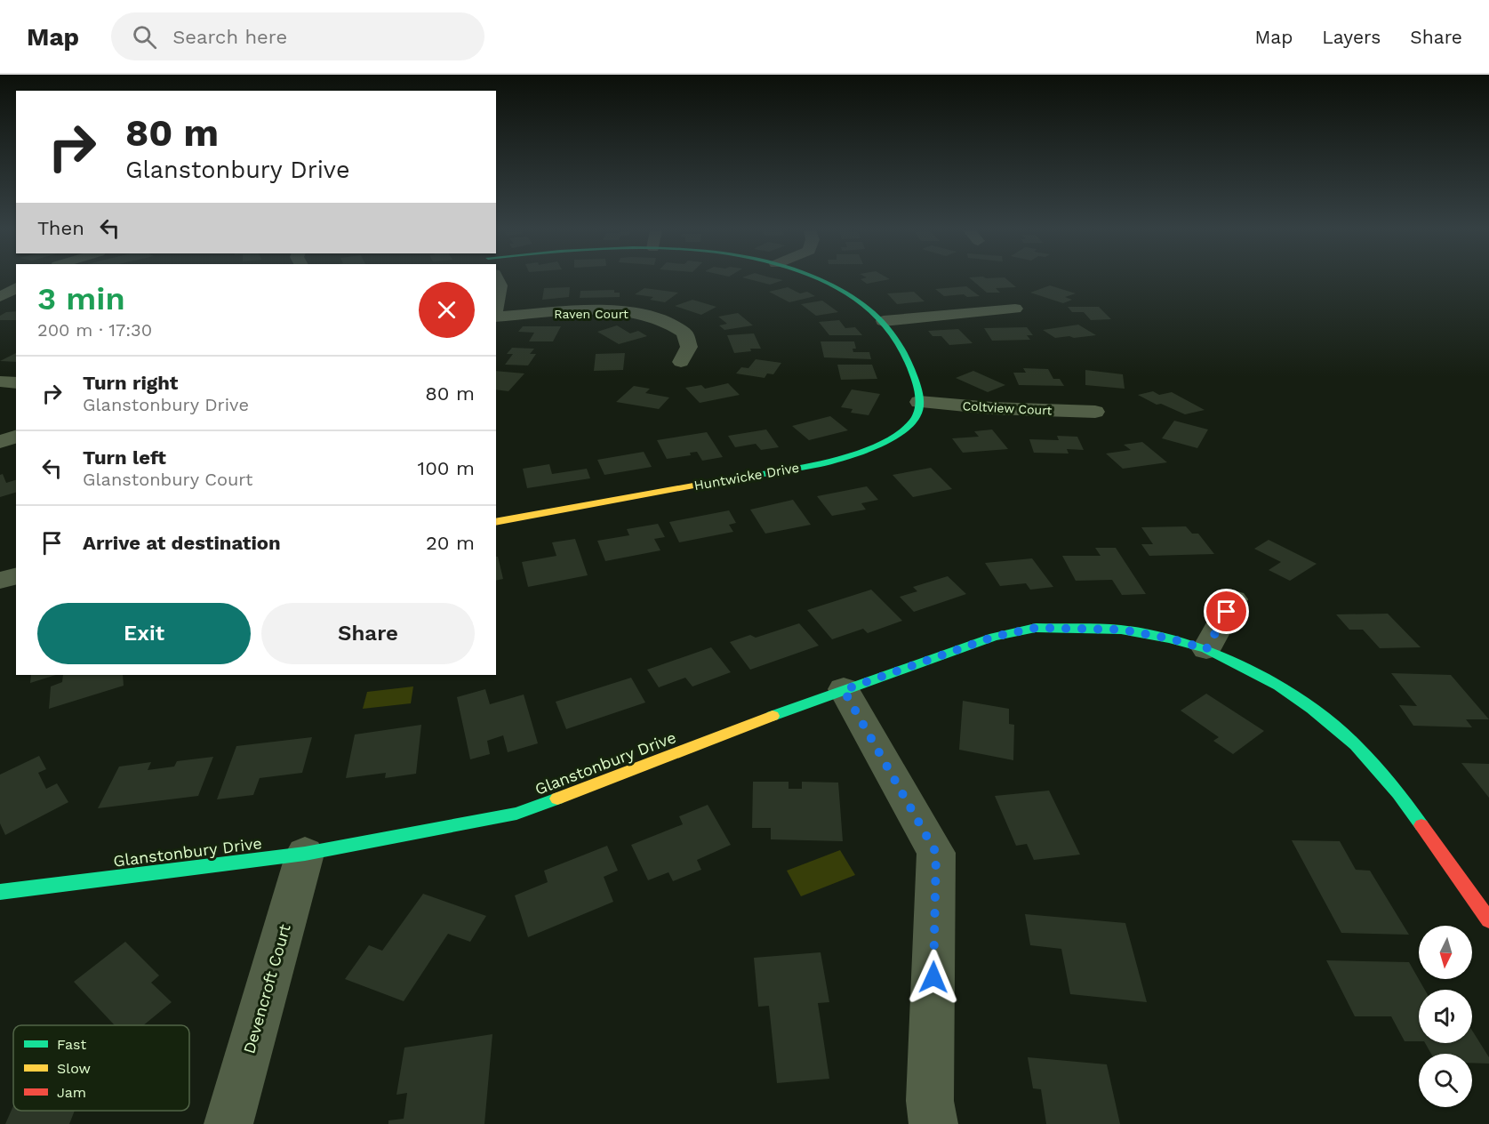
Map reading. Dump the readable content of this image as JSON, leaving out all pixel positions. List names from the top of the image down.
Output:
{
  "streets": {
    "street": [
      "Raven Court",
      "Coltview Court",
      "Huntwicke Drive",
      "Glanstonbury Drive",
      "Devencroft Court"
    ]
  },
  "crossings": [
    ["Coltview Court", "Huntwicke Drive"],
    ["Glanstonbury Drive", "Devencroft Court"]
  ],
  "legend": ["Fast", "Slow", "Jam"],
  "north": "bottom",
  "page": {
    "header": "Map",
    "search": "Search here",
    "nav": ["Map", "Layers", "Share"],
    "turn": ["80 m", "Glanstonbury Drive"],
    "then": "Then",
    "heading": ["3 min", "200 m · 17:30"],
    "list": [
      {
        "name": "Turn right",
        "note": "Glanstonbury Drive",
        "value": "80 m"
      },
      {
        "name": "Turn left",
        "note": "Glanstonbury Court",
        "value": "100 m"
      },
      {
        "name": "Arrive at destination",
        "value": "20 m"
      }
    ],
    "buttons": ["Exit", "Share"]
  }
}
